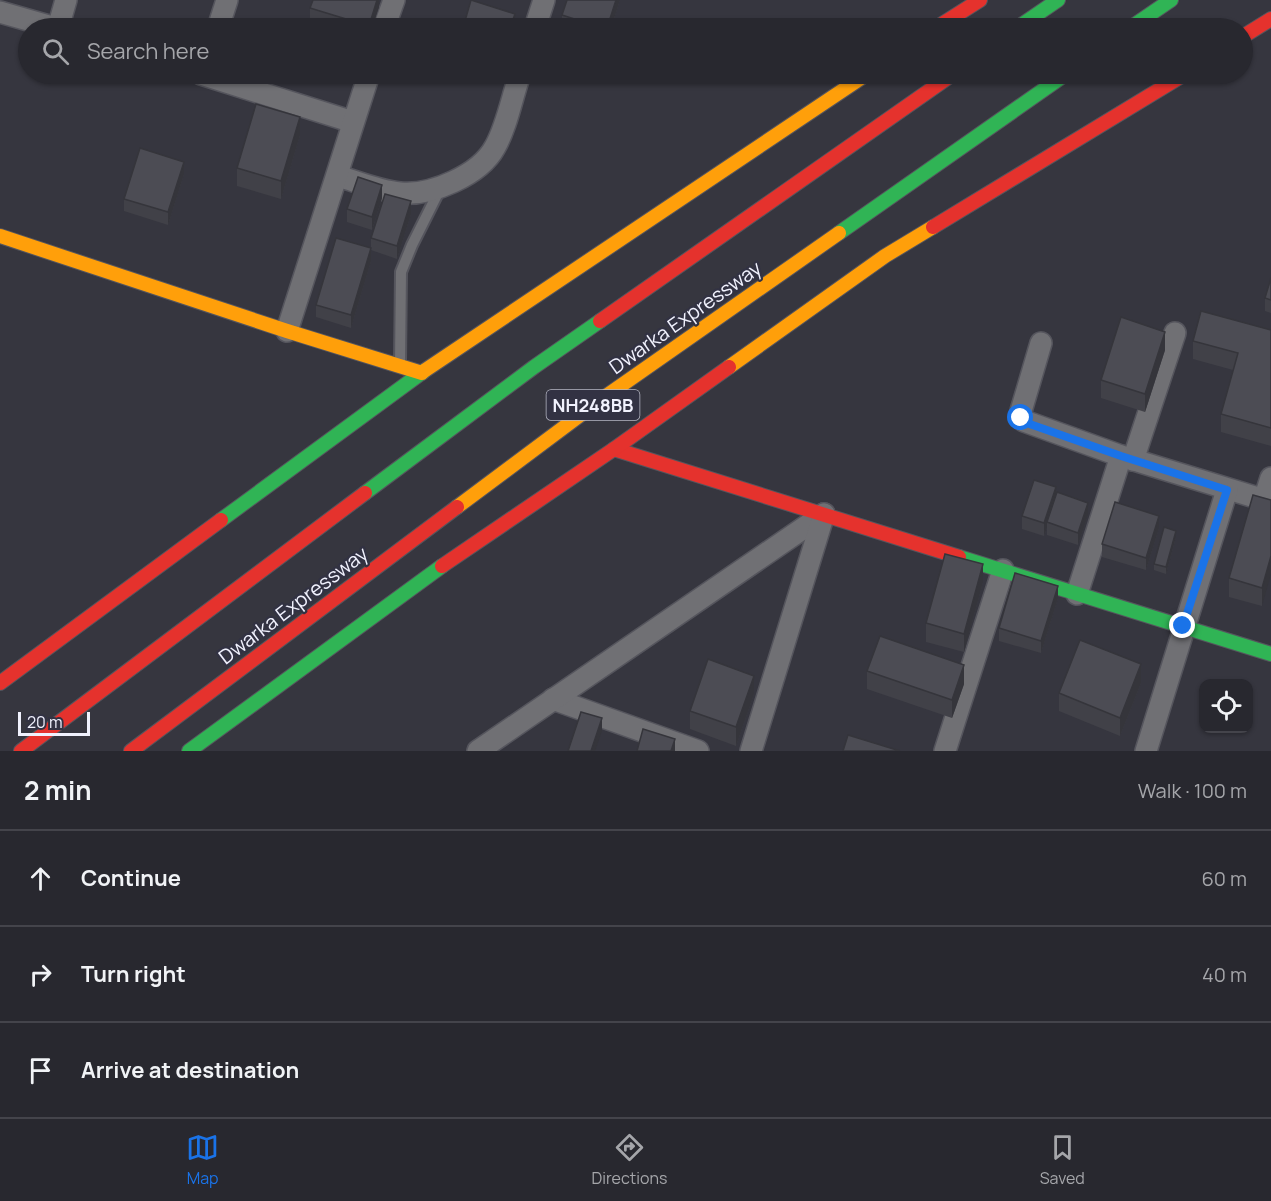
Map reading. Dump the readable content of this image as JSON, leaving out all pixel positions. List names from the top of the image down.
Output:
{
  "streets": {
    "main road": ["Dwarka Expressway", "NH248BB"]
  },
  "scale_bar": "20 m",
  "page": {
    "search": "Search here",
    "scale": "20 m",
    "heading": ["2 min", "Walk · 100 m"],
    "list": [
      ["Continue", "60 m"],
      ["Turn right", "40 m"],
      "Arrive at destination"
    ],
    "nav": ["Map", "Directions", "Saved"]
  }
}
